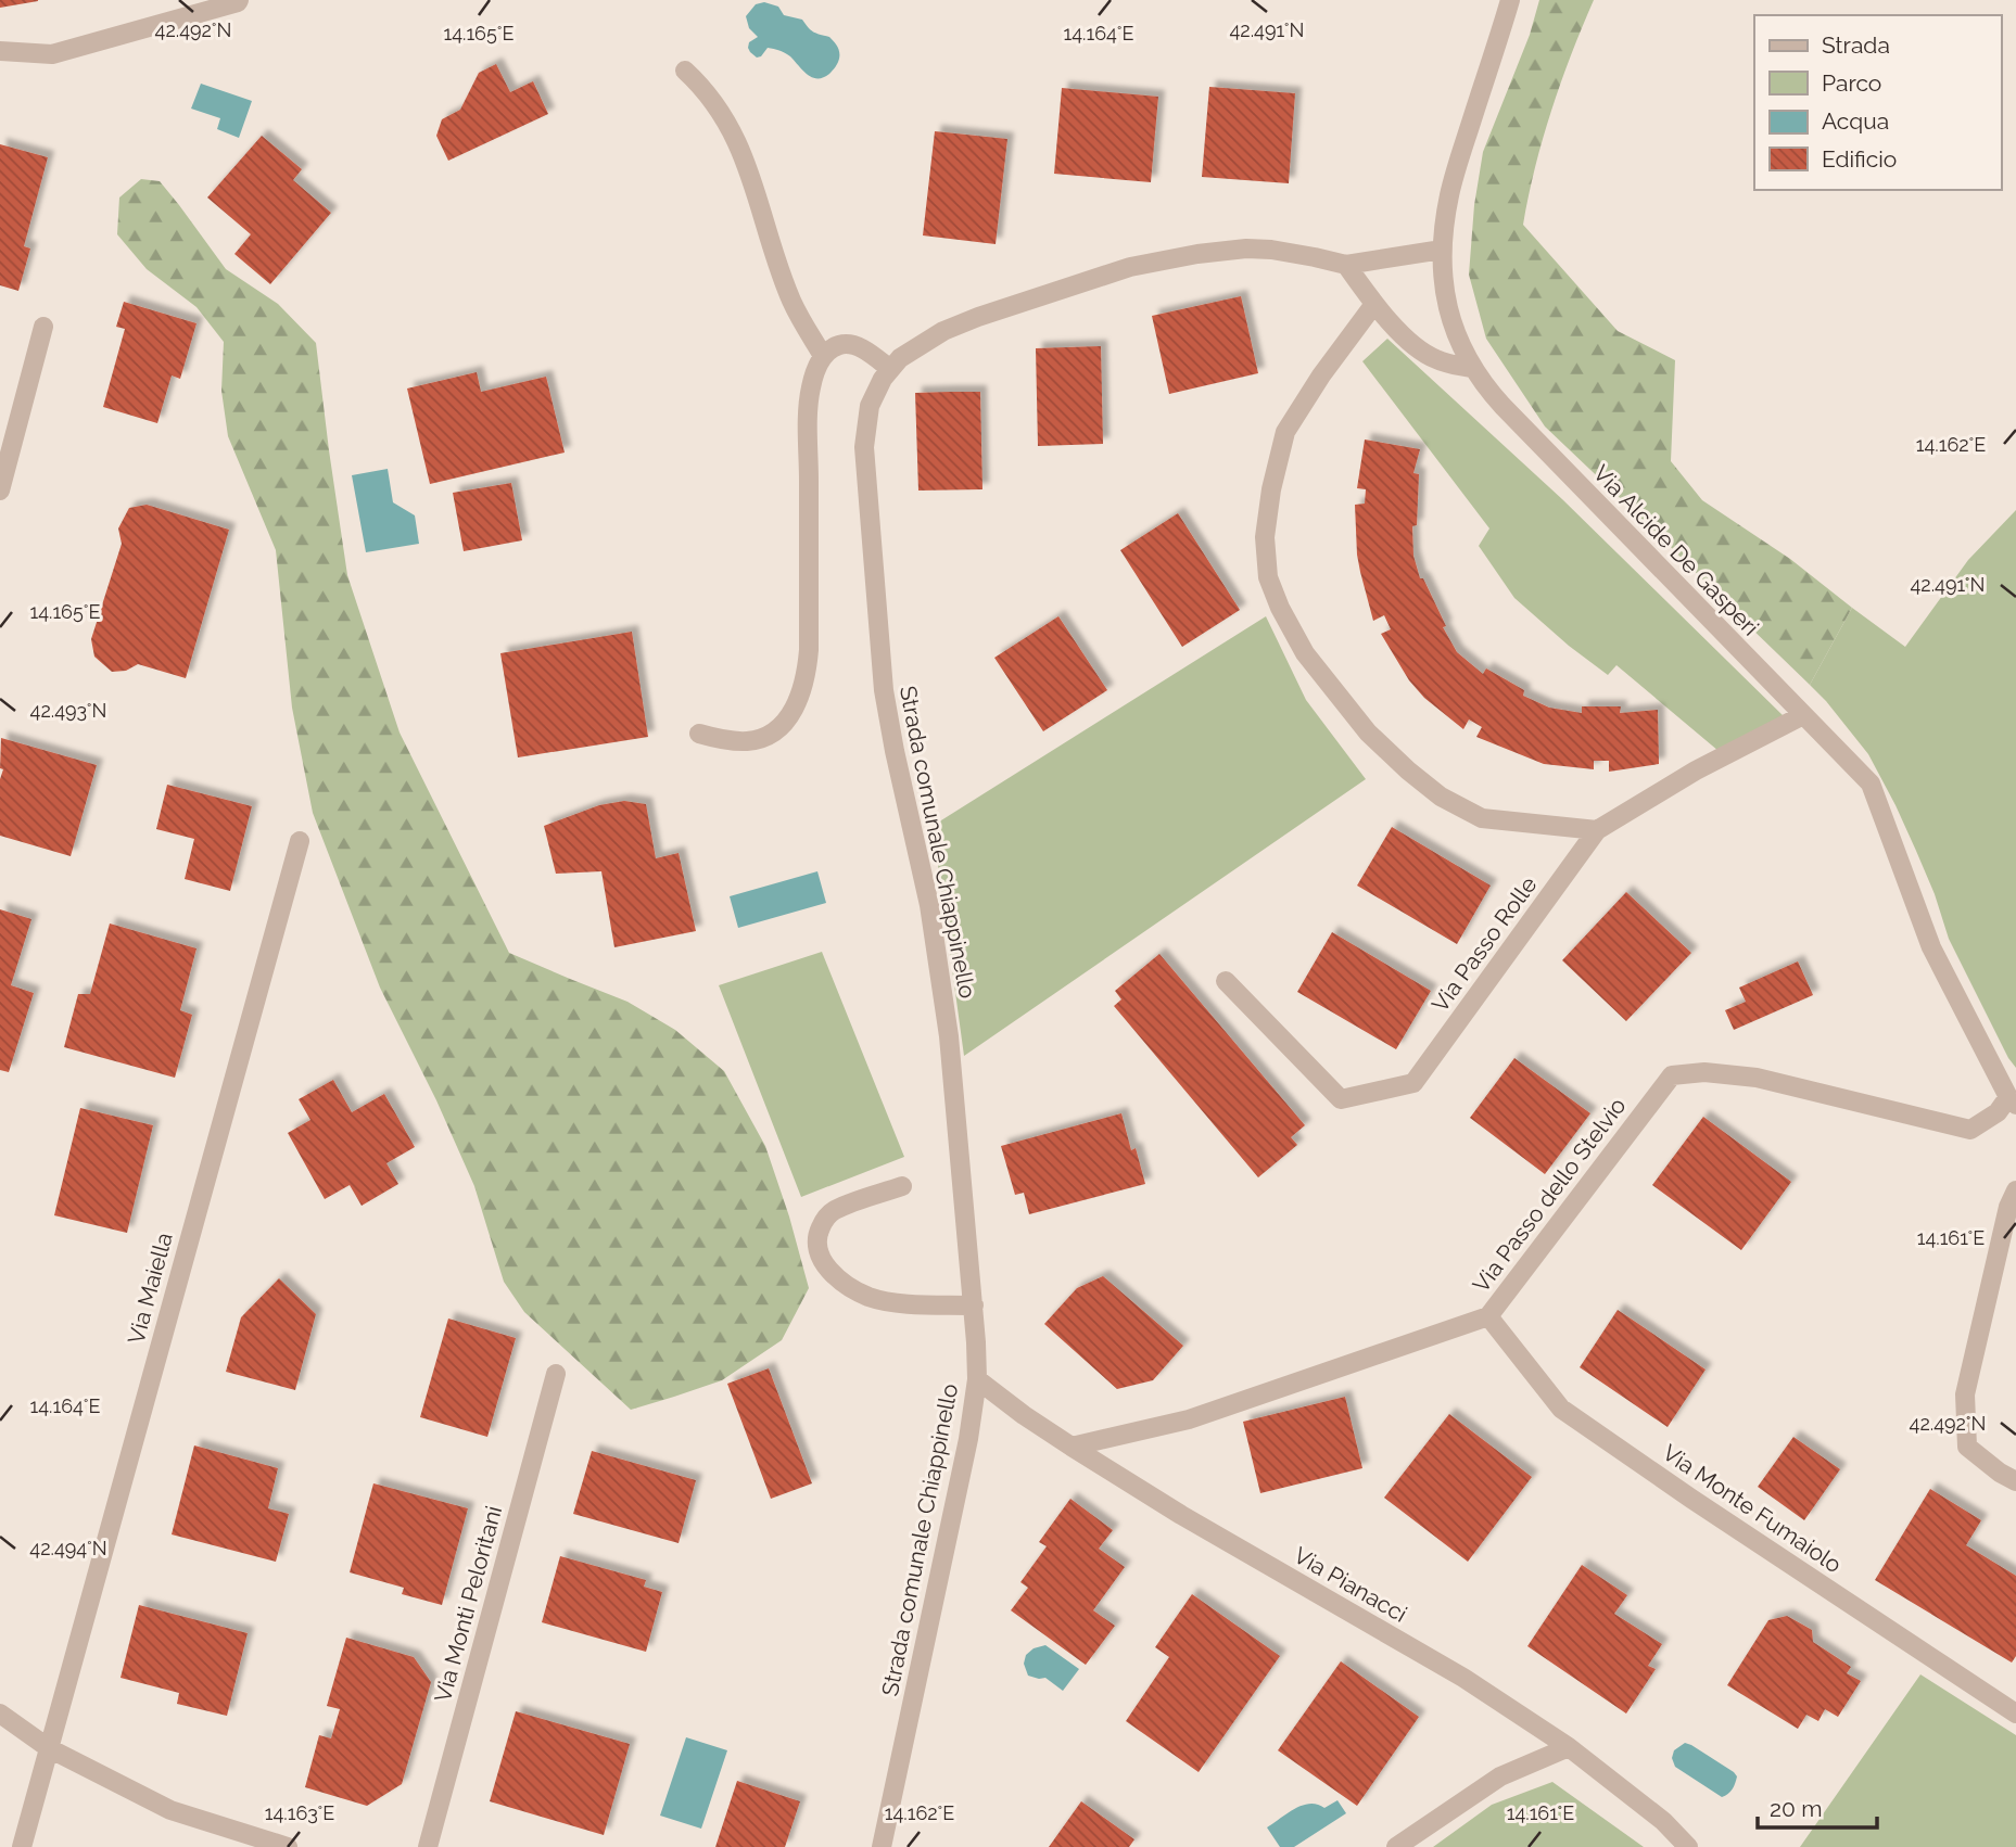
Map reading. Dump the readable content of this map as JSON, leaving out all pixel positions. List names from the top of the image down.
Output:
{
  "streets": {
    "street": [
      "Via Alcide De Gasperi",
      "Strada comunale Chiappinello",
      "Via Passo Rolle",
      "Via Passo dello Stelvio",
      "Via Maiella",
      "Via Monte Fumaiolo",
      "Via Pianacci",
      "Via Monti Peloritani"
    ]
  },
  "crossings": [
    ["Via Alcide De Gasperi", "Strada comunale Chiappinello"],
    ["Via Alcide De Gasperi", "Via Passo Rolle"],
    ["Via Alcide De Gasperi", "Via Passo dello Stelvio"],
    ["Strada comunale Chiappinello", "Via Pianacci"],
    ["Via Passo dello Stelvio", "Via Monte Fumaiolo"],
    ["Via Passo dello Stelvio", "Via Pianacci"]
  ],
  "legend": [
    "Strada",
    "Parco",
    "Acqua",
    "Edificio"
  ],
  "scale_bar": "20 m",
  "coordinates": [
    "42.492°N",
    "42.491°N",
    "14.165°E",
    "14.164°E",
    "14.162°E",
    "42.493°N",
    "14.161°E",
    "42.494°N",
    "14.163°E"
  ]
}
